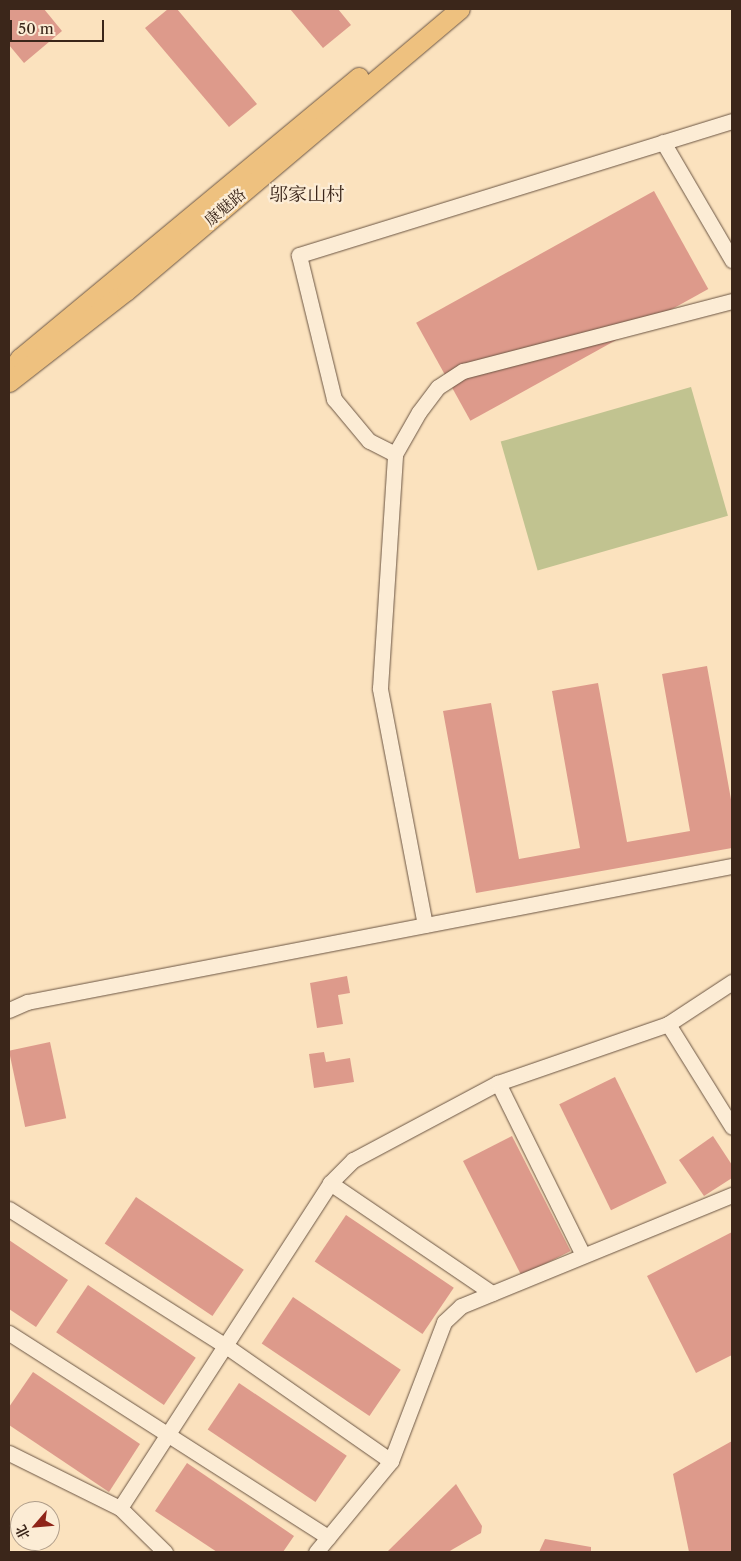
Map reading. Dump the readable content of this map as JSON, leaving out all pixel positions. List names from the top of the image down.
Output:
{
  "streets": {
    "main road": ["康魅路"]
  },
  "districts": ["邬家山村"],
  "scale_bar": "50 m",
  "north": "bottom left"
}
